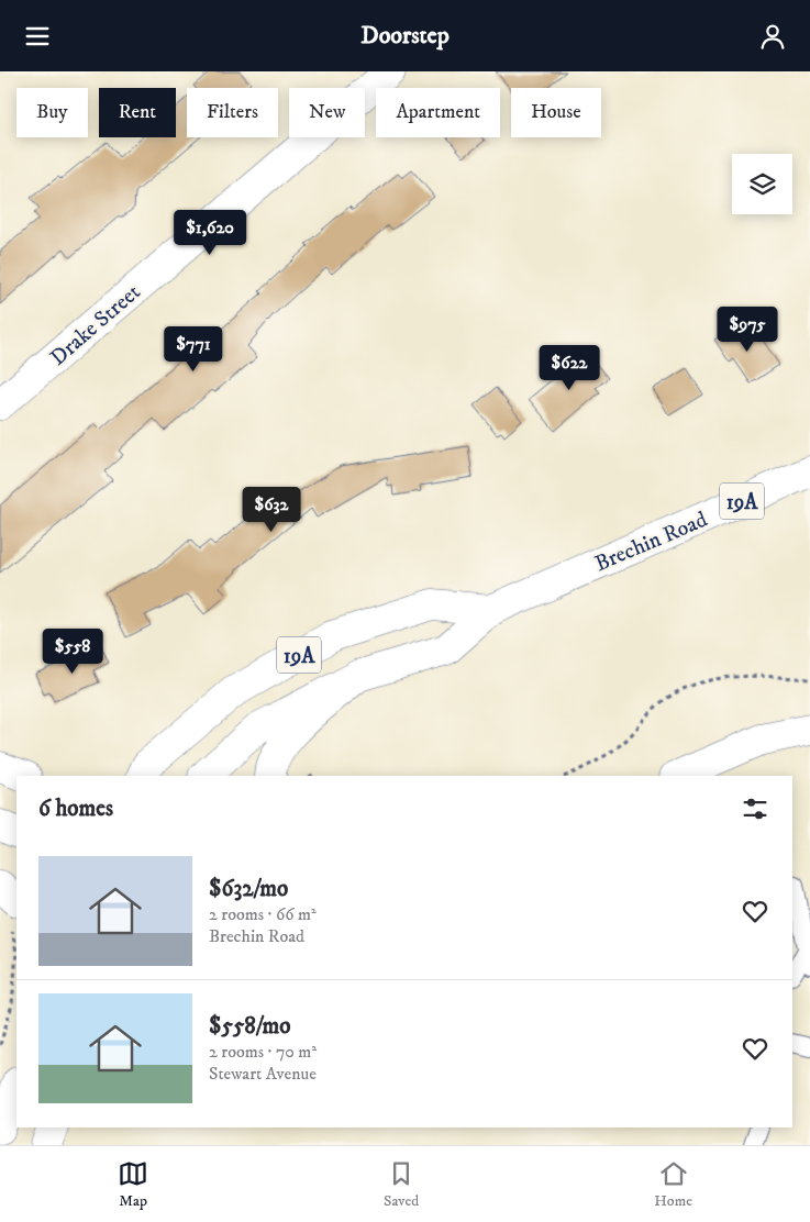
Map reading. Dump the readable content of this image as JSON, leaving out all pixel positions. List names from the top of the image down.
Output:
{
  "streets": {
    "main road": ["Drake Street", "19A", "Brechin Road"]
  },
  "page": {
    "header": "Doorstep",
    "chip": [
      "Buy",
      "Rent",
      "Filters",
      "New",
      "Apartment",
      "House"
    ],
    "price": [
      "$1,620",
      "$975",
      "$771",
      "$622",
      "$632",
      "$558"
    ],
    "heading": "6 homes",
    "list": [
      {
        "name": "$632/mo",
        "note": "2 rooms · 66 m² · Brechin Road"
      },
      {
        "name": "$558/mo",
        "note": "2 rooms · 70 m² · Stewart Avenue"
      }
    ],
    "tabs": ["Map", "Saved", "Home"]
  }
}
